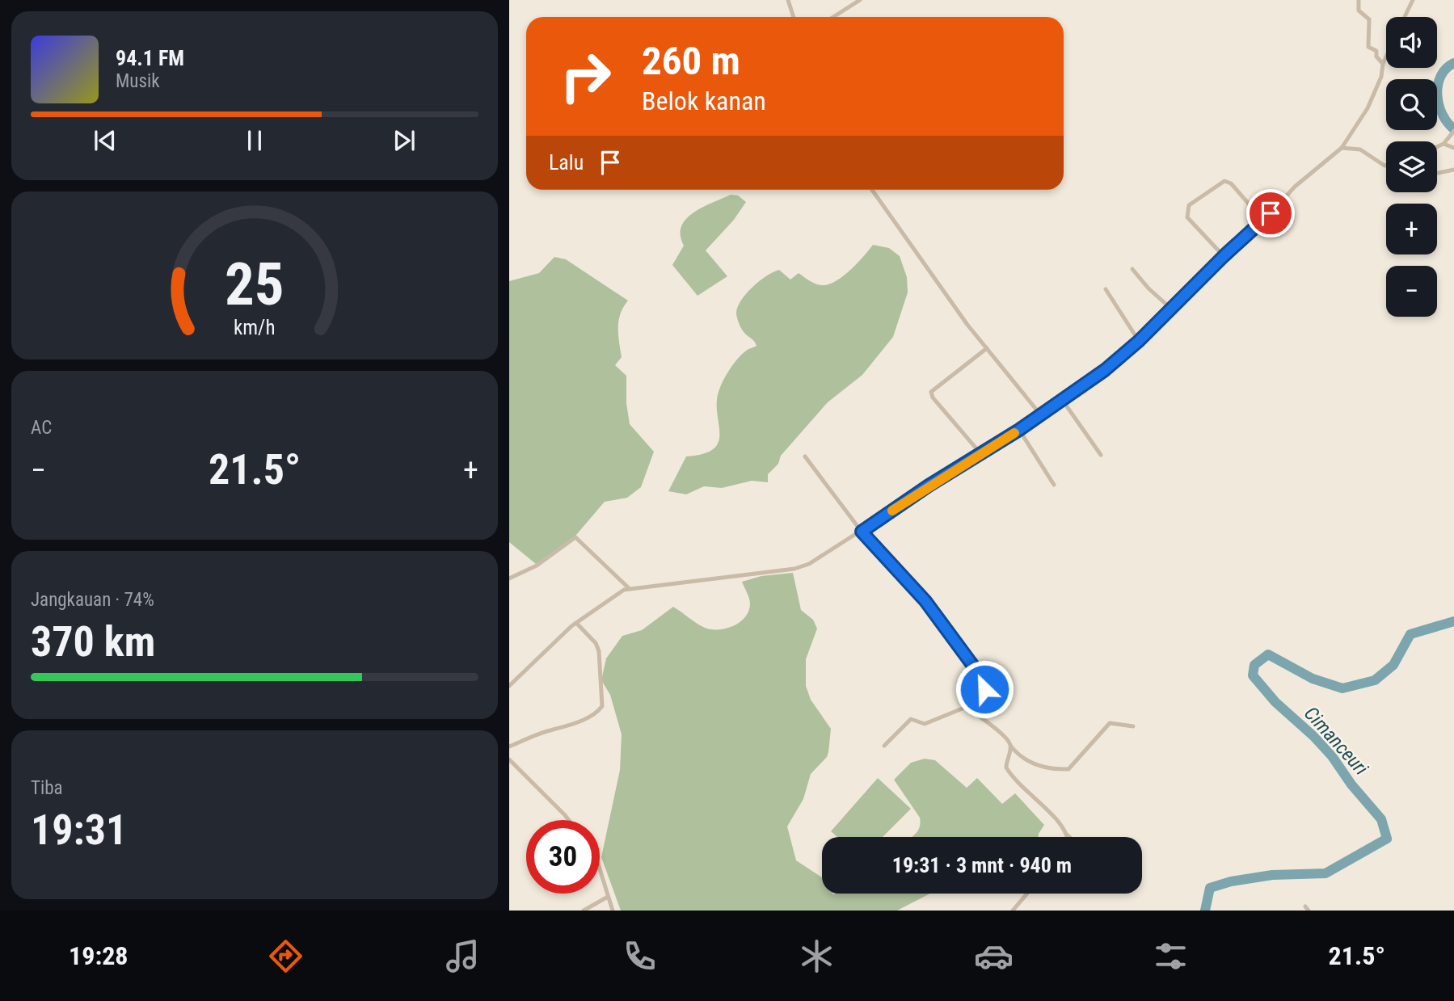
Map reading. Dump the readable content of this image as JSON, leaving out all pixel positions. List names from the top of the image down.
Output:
{
  "water": ["Cimanceuri"],
  "page": {
    "map_buttons": ["+", "−"],
    "turn": ["260 m", "Belok kanan"],
    "song": ["94.1 FM", "Musik"],
    "then": "Lalu",
    "tile": [
      "AC",
      ["Jangkauan · 74%", "370 km"],
      ["Tiba", "19:31"]
    ],
    "heat": ["−", "21.5°", "+"],
    "limit": "30",
    "trip": "19:31 · 3 mnt · 940 m",
    "tabs": ["19:28", "21.5°"],
    "gauge": ["25", "km/h"]
  }
}
